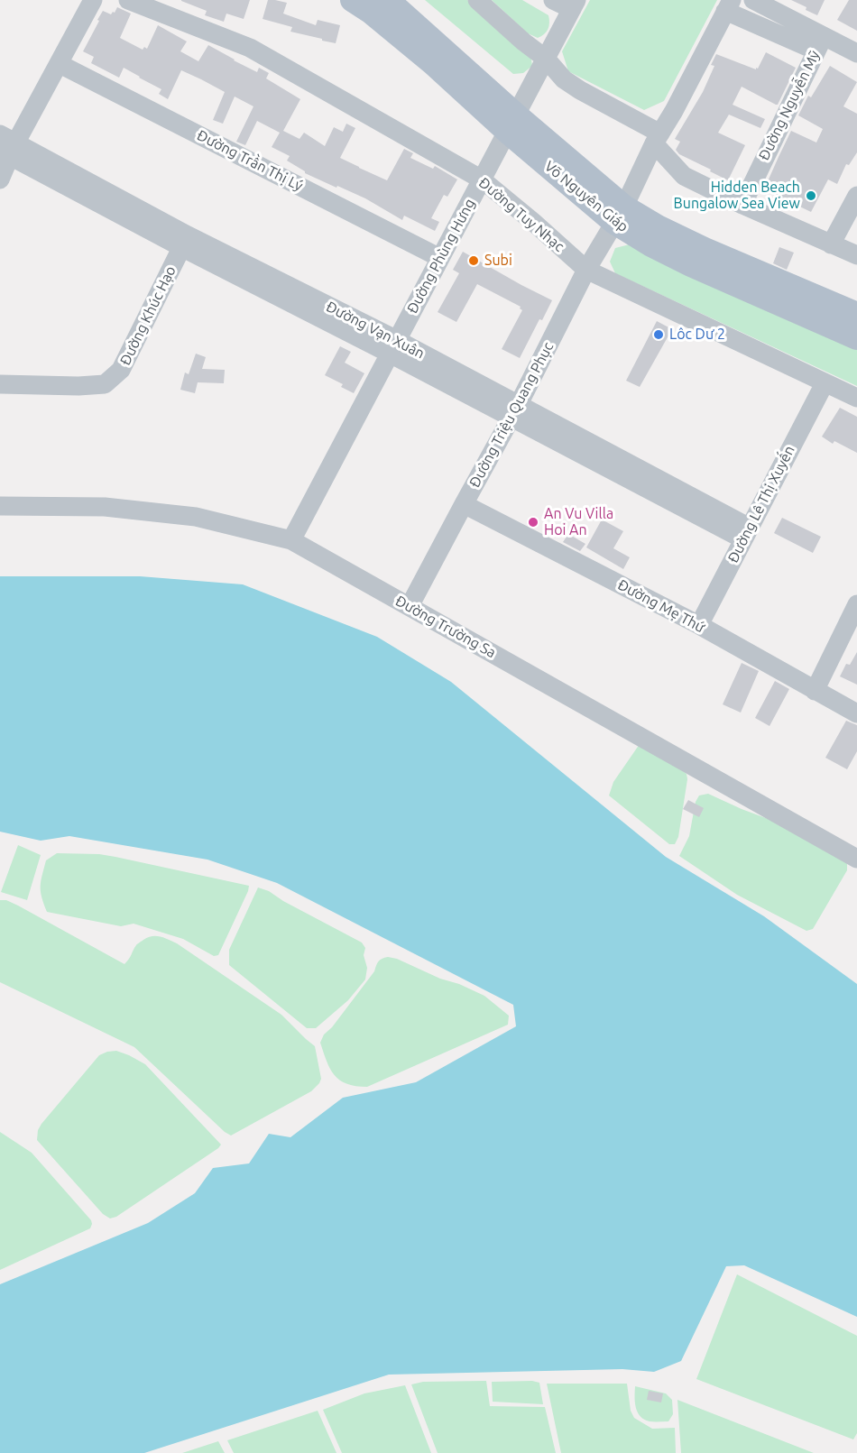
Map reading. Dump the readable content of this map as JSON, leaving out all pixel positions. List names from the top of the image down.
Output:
{
  "streets": {
    "main road": ["Võ Nguyên Giáp"],
    "street": [
      "Đường Nguyễn Mỹ",
      "Đường Trần Thị Lý",
      "Đường Tuy Nhạc",
      "Đường Phùng Hưng",
      "Đường Khúc Hạo",
      "Đường Vạn Xuân",
      "Đường Triệu Quang Phục",
      "Đường Lê Thị Xuyến",
      "Đường Mẹ Thứ",
      "Đường Trường Sa"
    ]
  },
  "crossings": [
    ["Đường Trần Thị Lý", "Đường Phùng Hưng"],
    ["Võ Nguyên Giáp", "Đường Phùng Hưng"],
    ["Võ Nguyên Giáp", "Đường Triệu Quang Phục"],
    ["Đường Tuy Nhạc", "Đường Phùng Hưng"],
    ["Đường Tuy Nhạc", "Đường Triệu Quang Phục"],
    ["Đường Tuy Nhạc", "Đường Lê Thị Xuyến"],
    ["Đường Phùng Hưng", "Đường Vạn Xuân"],
    ["Đường Phùng Hưng", "Đường Trường Sa"],
    ["Đường Khúc Hạo", "Đường Vạn Xuân"],
    ["Đường Vạn Xuân", "Đường Triệu Quang Phục"],
    ["Đường Vạn Xuân", "Đường Lê Thị Xuyến"],
    ["Đường Triệu Quang Phục", "Đường Mẹ Thứ"],
    ["Đường Triệu Quang Phục", "Đường Trường Sa"],
    ["Đường Lê Thị Xuyến", "Đường Mẹ Thứ"]
  ],
  "places": [
    "Hidden Beach Bungalow Sea View",
    "Subi",
    "Lôc Dư 2",
    "An Vu Villa Hoi An"
  ]
}
